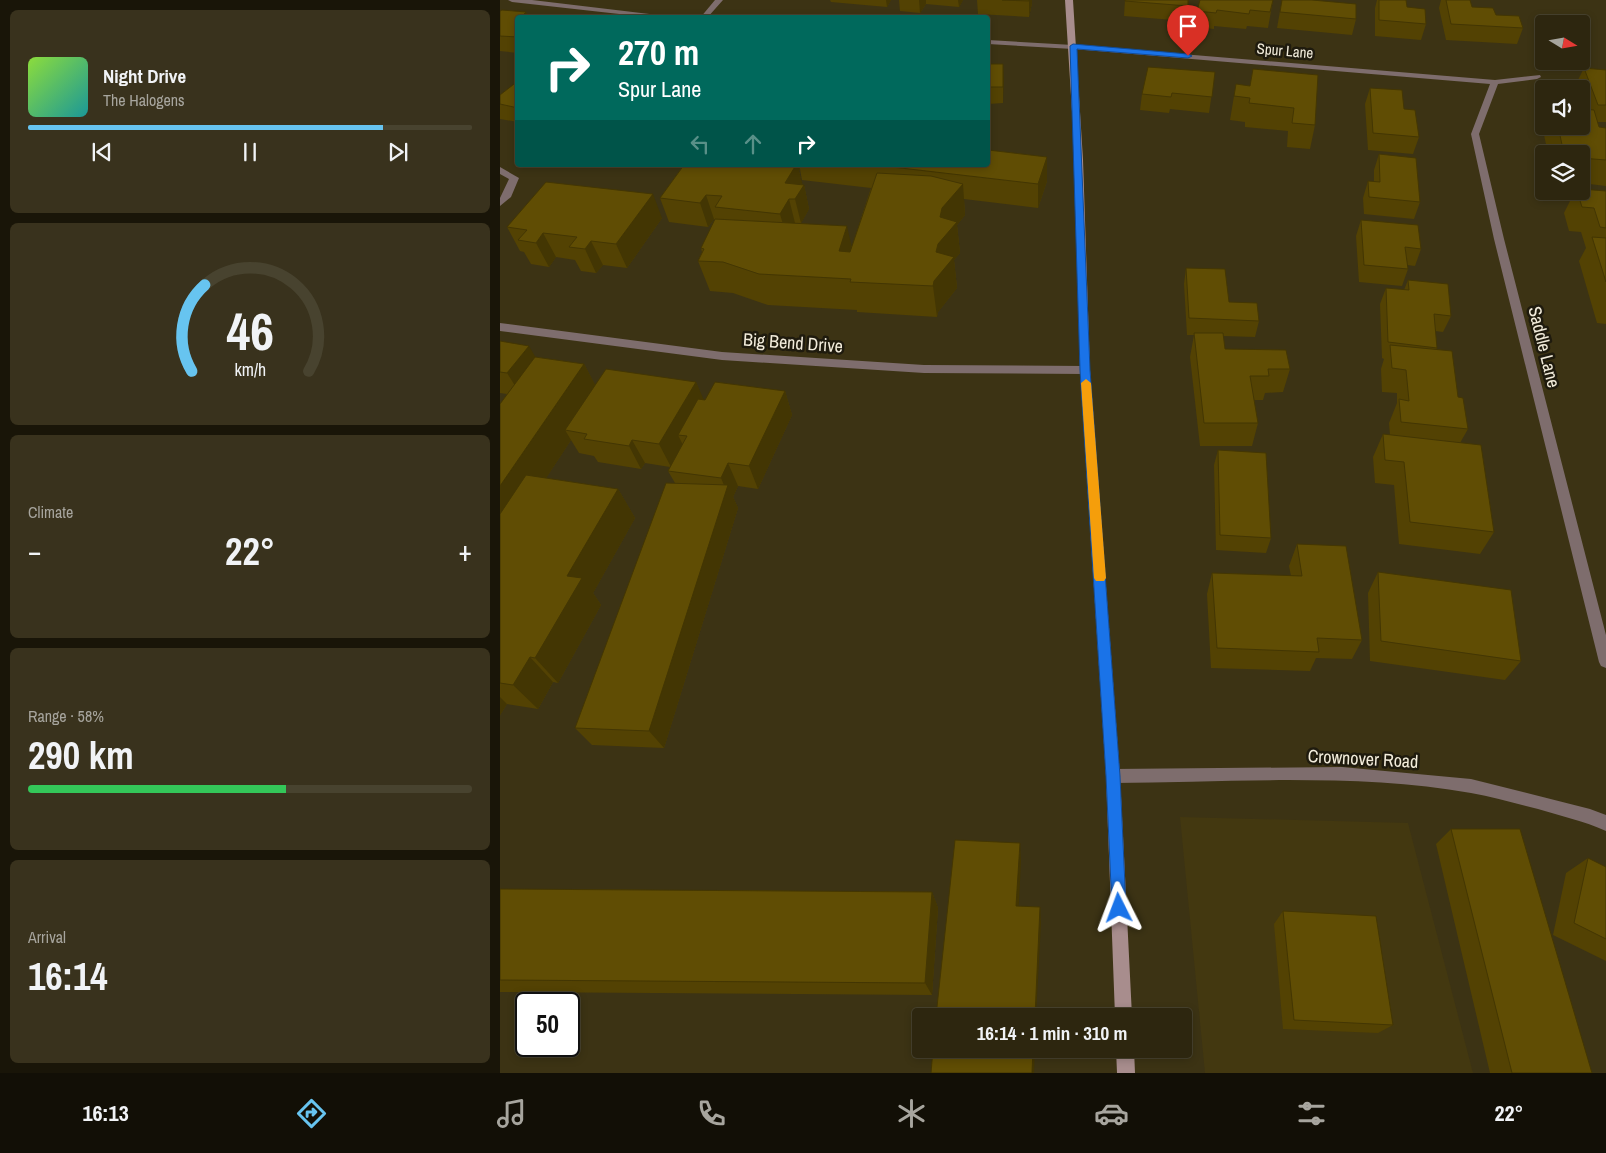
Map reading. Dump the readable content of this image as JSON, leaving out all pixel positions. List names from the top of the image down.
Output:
{
  "streets": {
    "street": [
      "Spur Lane",
      "Big Bend Drive",
      "Saddle Lane",
      "Crownover Road"
    ]
  },
  "crossings": [
    ["Spur Lane", "Saddle Lane"]
  ],
  "north": "right",
  "page": {
    "turn": ["270 m", "Spur Lane"],
    "song": ["Night Drive", "The Halogens"],
    "tile": [
      "Climate",
      ["Range · 58%", "290 km"],
      ["Arrival", "16:14"]
    ],
    "heat": ["−", "22°", "+"],
    "limit": "50",
    "trip": "16:14 · 1 min · 310 m",
    "tabs": ["16:13", "22°"],
    "gauge": ["46", "km/h"]
  }
}
